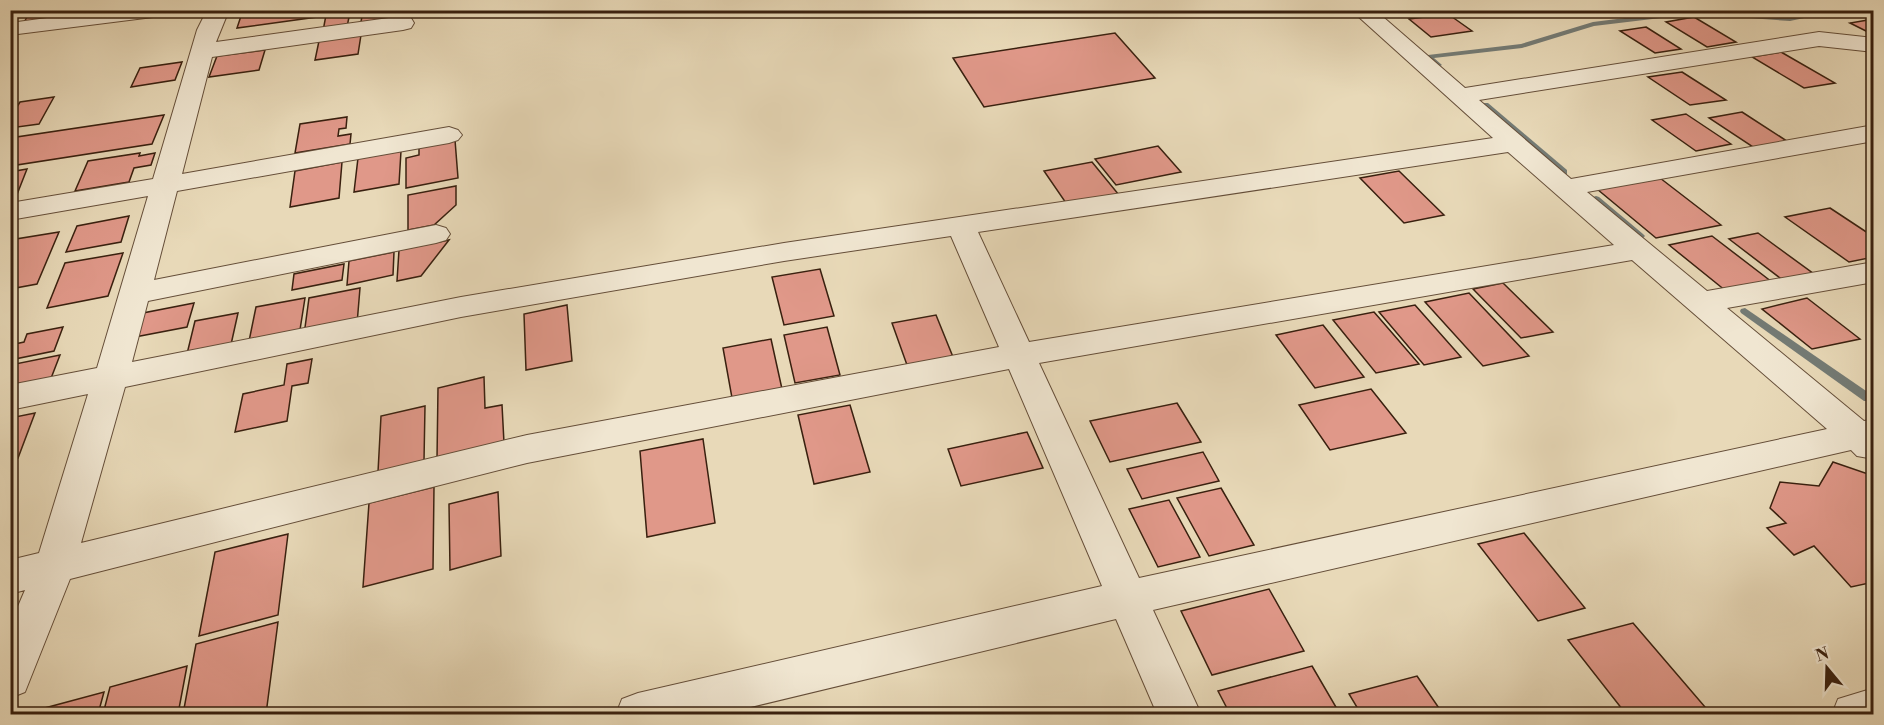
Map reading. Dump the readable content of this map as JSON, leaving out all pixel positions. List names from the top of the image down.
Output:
{
  "north": "top"
}
